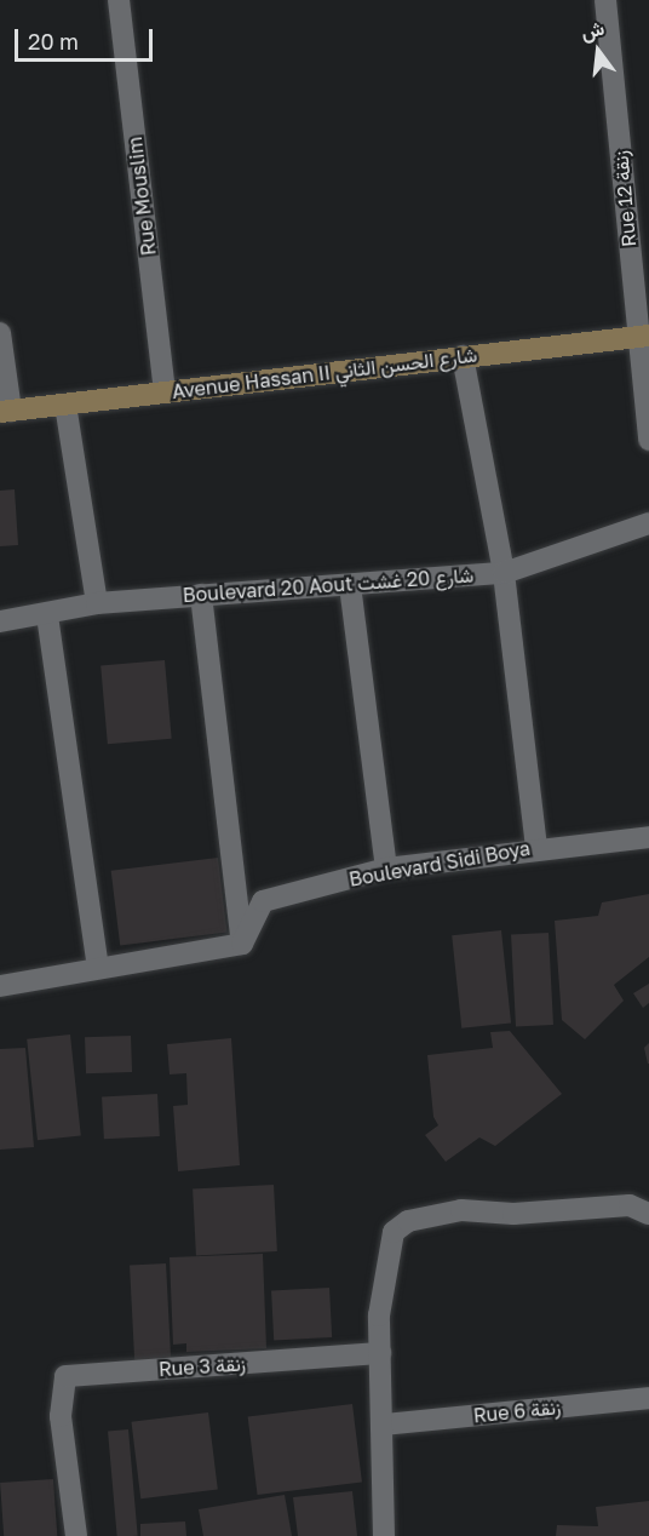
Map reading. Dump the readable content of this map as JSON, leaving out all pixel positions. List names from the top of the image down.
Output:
{
  "streets": {
    "street": [
      "Rue Mouslim",
      "Rue 12 زنقة",
      "Avenue Hassan II شارع الحسن الثاني",
      "Boulevard 20 Aout شارع 20 غشت",
      "Boulevard Sidi Boya",
      "Rue 3 زنقة",
      "Rue 6 زنقة"
    ]
  },
  "crossings": [
    ["Rue Mouslim", "Avenue Hassan II شارع الحسن الثاني"],
    ["Rue 12 زنقة", "Avenue Hassan II شارع الحسن الثاني"]
  ],
  "scale_bar": "20 m",
  "north": "top"
}
